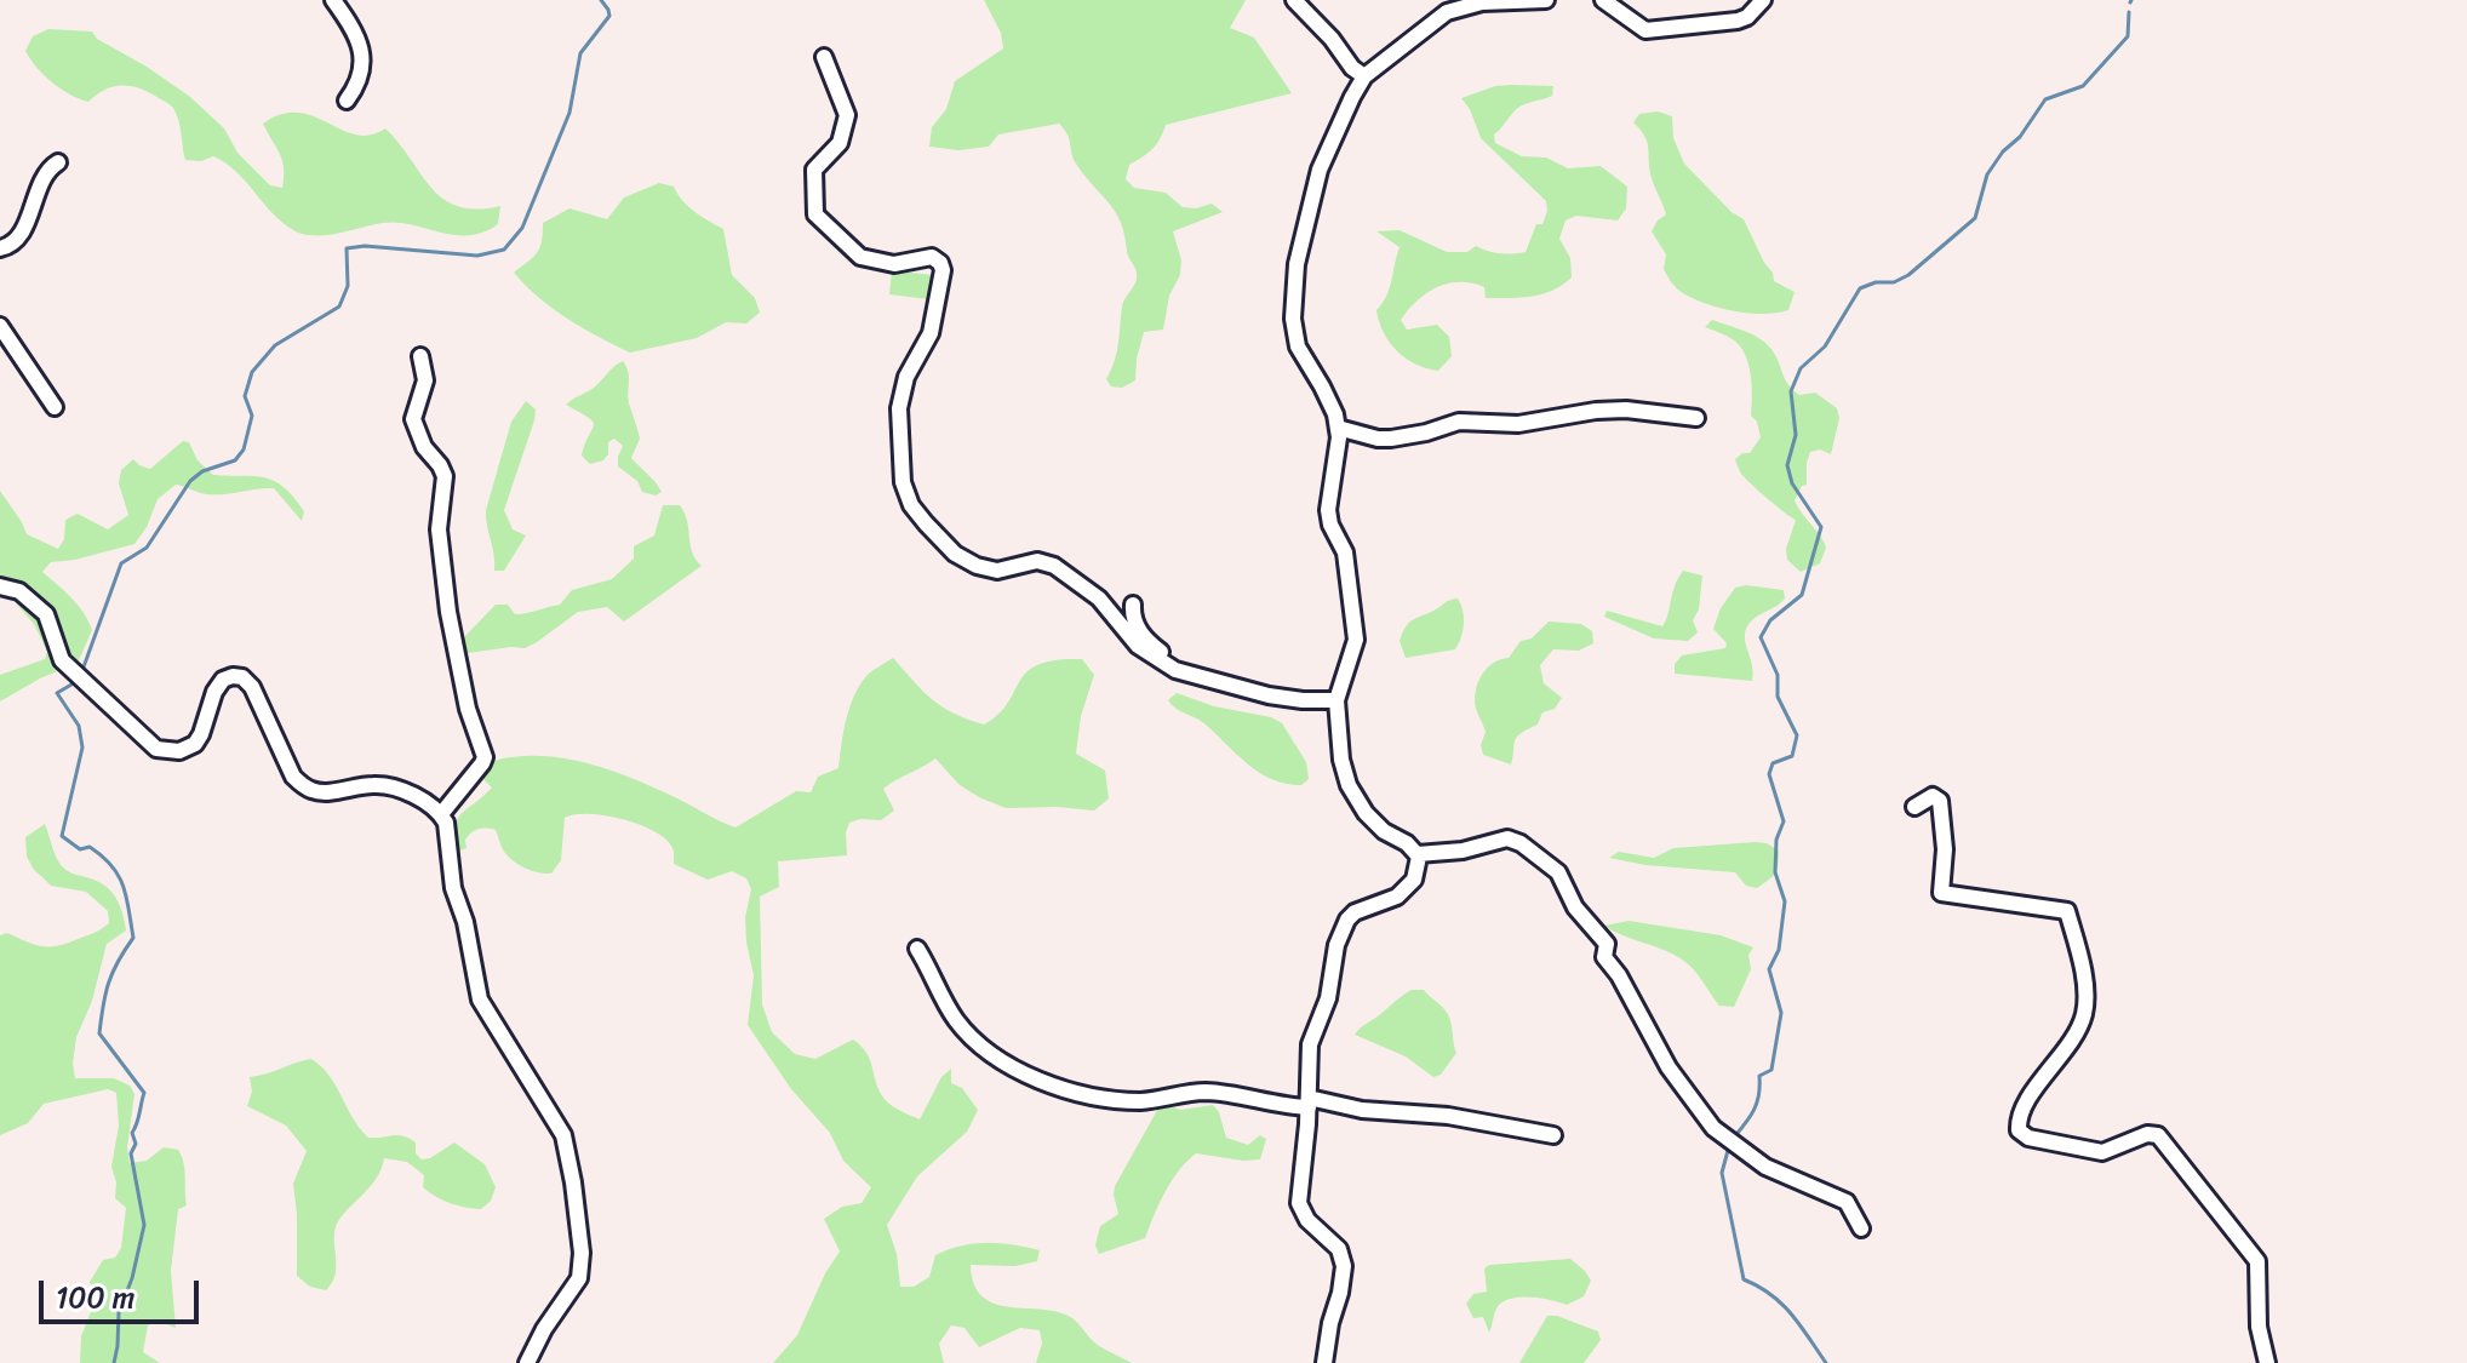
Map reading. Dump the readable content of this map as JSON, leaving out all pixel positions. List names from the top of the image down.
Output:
{
  "scale_bar": "100 m"
}
